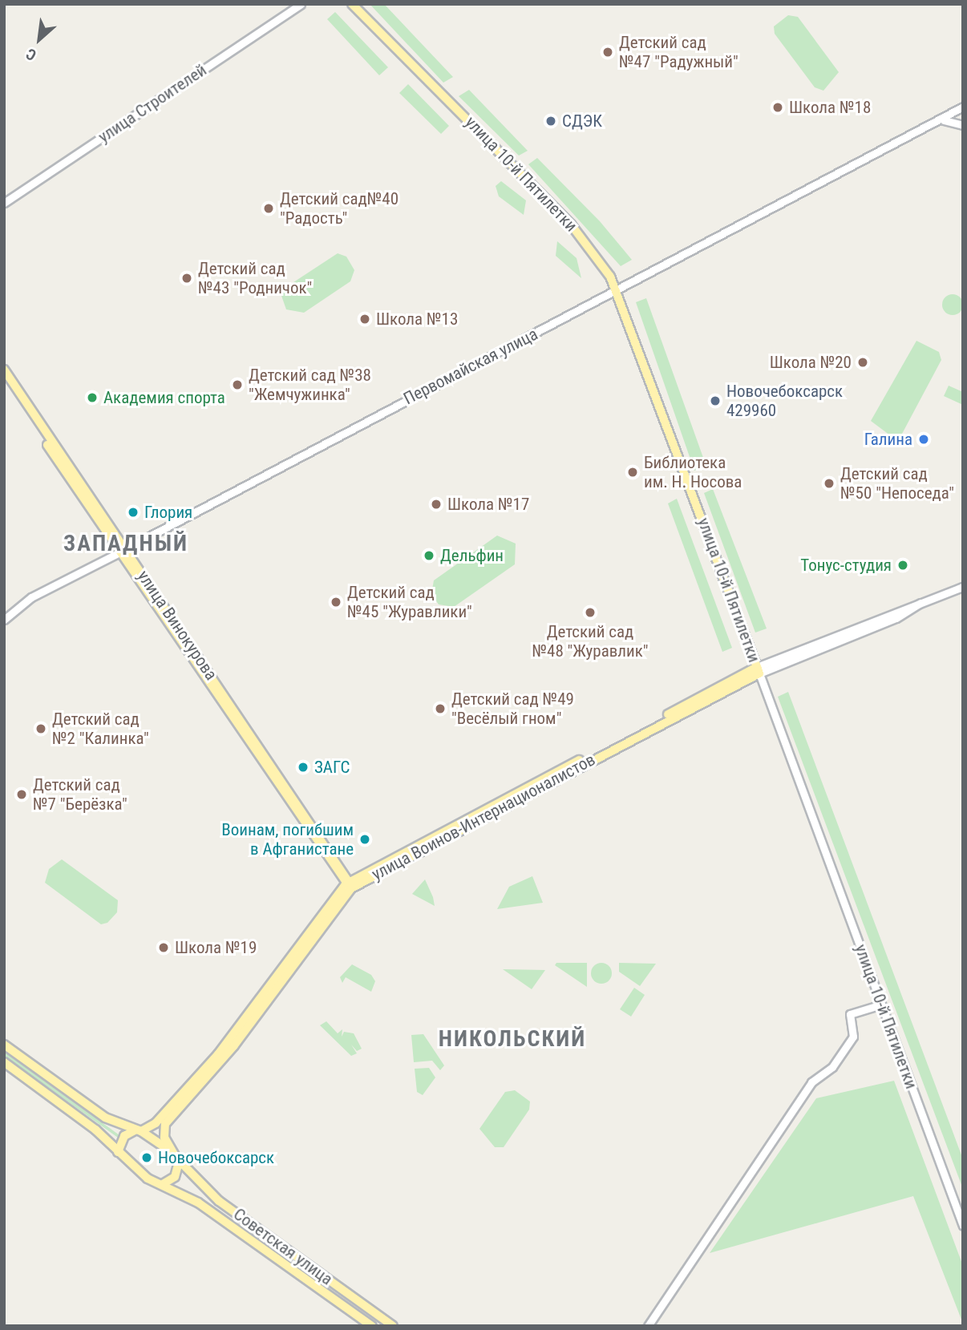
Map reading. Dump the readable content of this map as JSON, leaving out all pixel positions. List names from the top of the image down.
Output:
{
  "streets": {
    "main road": [
      "улица 10-й Пятилетки",
      "улица Винокурова",
      "улица Воинов-Интернационалистов",
      "Советская улица"
    ],
    "street": ["улица Строителей", "Первомайская улица"]
  },
  "crossings": [
    ["улица 10-й Пятилетки", "Первомайская улица"],
    ["улица 10-й Пятилетки", "улица Воинов-Интернационалистов"],
    ["Первомайская улица", "улица Винокурова"],
    ["улица Винокурова", "улица Воинов-Интернационалистов"],
    ["улица Воинов-Интернационалистов", "Советская улица"]
  ],
  "districts": ["ЗАПАДНЫЙ", "НИКОЛЬСКИЙ"],
  "places": [
    "Детский сад №47 \"Радужный\"",
    "Школа №18",
    "СДЭК",
    "Детский сад№40 \"Радость\"",
    "Детский сад №43 \"Родничок\"",
    "Школа №13",
    "Школа №20",
    "Детский сад №38 \"Жемчужинка\"",
    "Академия спорта",
    "Новочебоксарск 429960",
    "Галина",
    "Библиотека им. Н. Носова",
    "Детский сад №50 \"Непоседа\"",
    "Школа №17",
    "Глория",
    "Дельфин",
    "Тонус-студия",
    "Детский сад №45 \"Журавлики\"",
    "Детский сад №48 \"Журавлик\"",
    "Детский сад №49 \"Весёлый гном\"",
    "Детский сад №2 \"Калинка\"",
    "ЗАГС",
    "Детский сад №7 \"Берёзка\"",
    "Воинам, погибшим в Афганистане",
    "Школа №19",
    "Новочебоксарск"
  ],
  "north": "bottom left"
}
